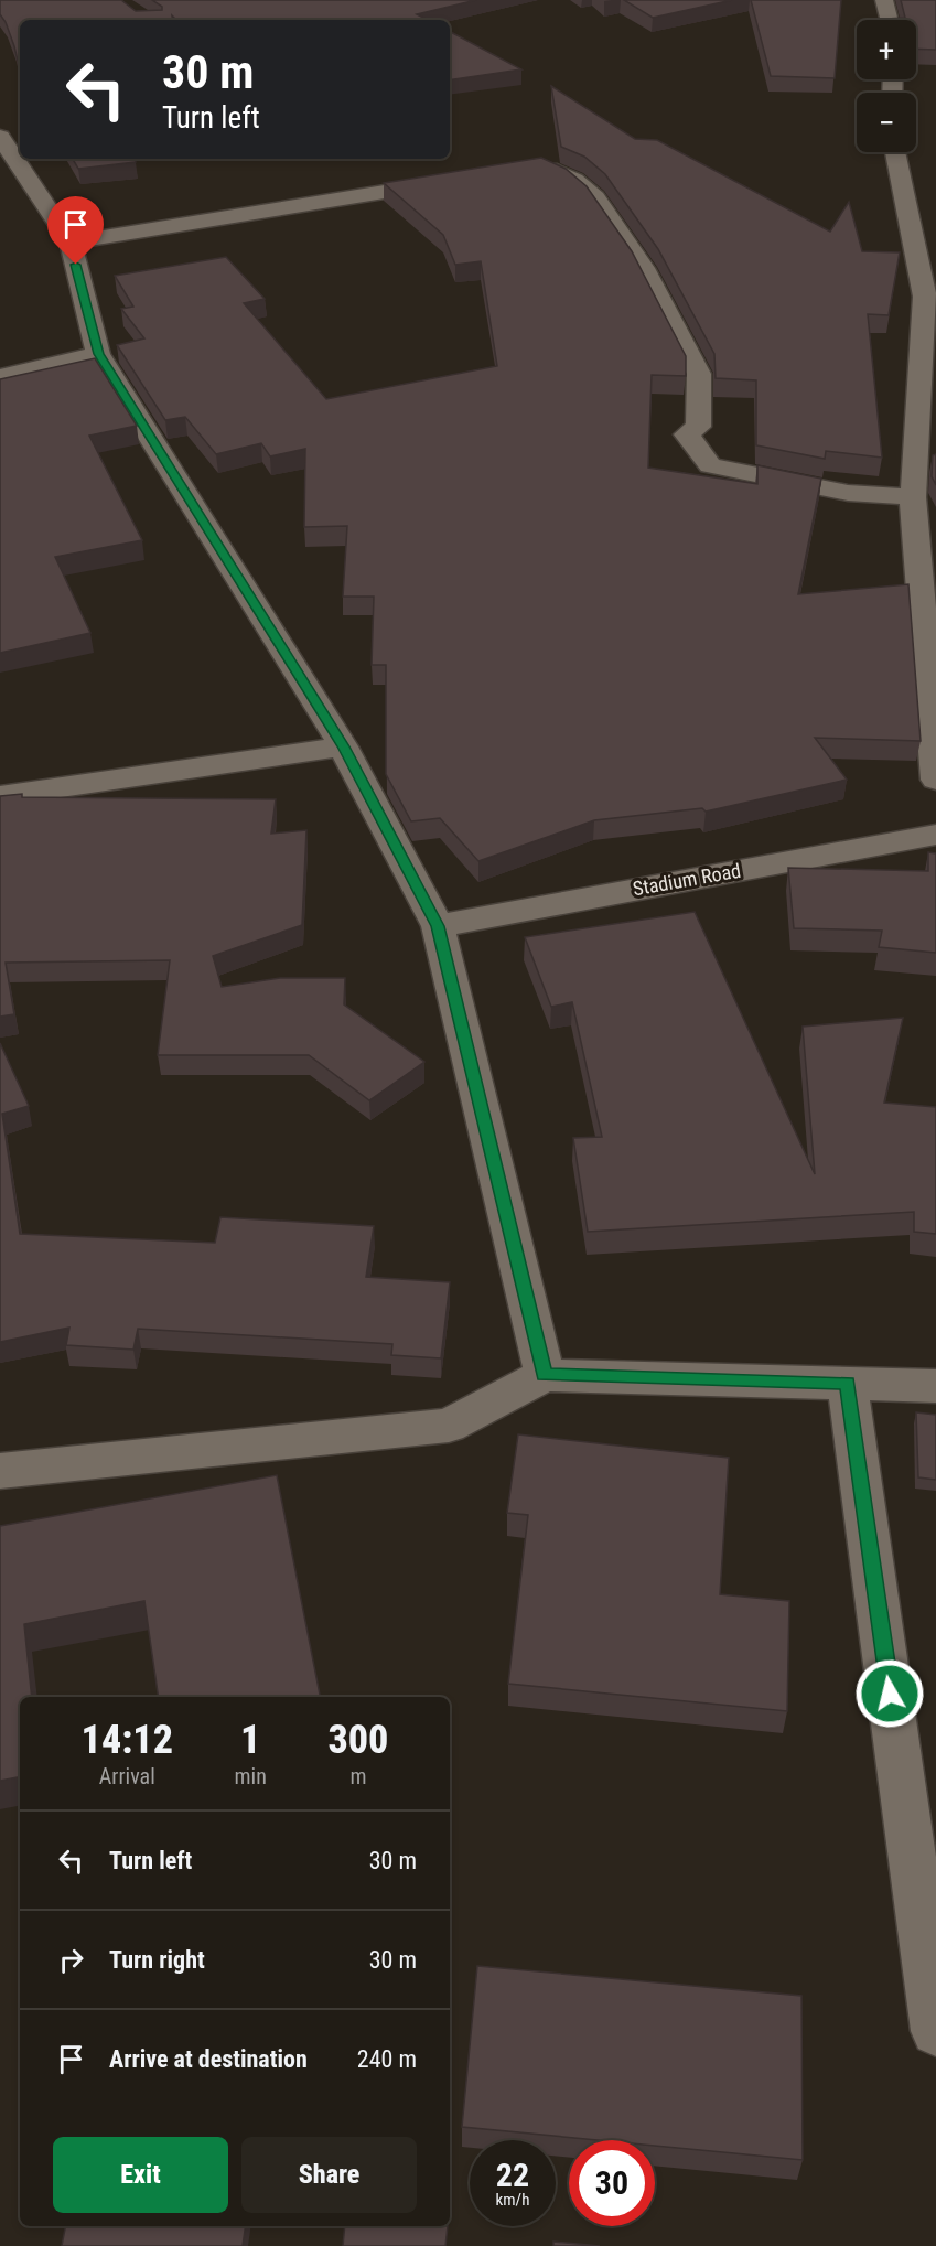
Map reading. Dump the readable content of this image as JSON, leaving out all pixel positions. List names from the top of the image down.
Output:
{
  "streets": {
    "street": ["Stadium Road"]
  },
  "page": {
    "map_buttons": ["+", "−"],
    "turn": ["30 m", "Turn left"],
    "eta": [
      "14:12",
      "Arrival",
      "1",
      "min",
      "300",
      "m"
    ],
    "list": [
      {
        "name": "Turn left",
        "value": "30 m"
      },
      {
        "name": "Turn right",
        "value": "30 m"
      },
      {
        "name": "Arrive at destination",
        "value": "240 m"
      }
    ],
    "buttons": ["Exit", "Share"],
    "speed": "22 km/h",
    "limit": "30"
  }
}
